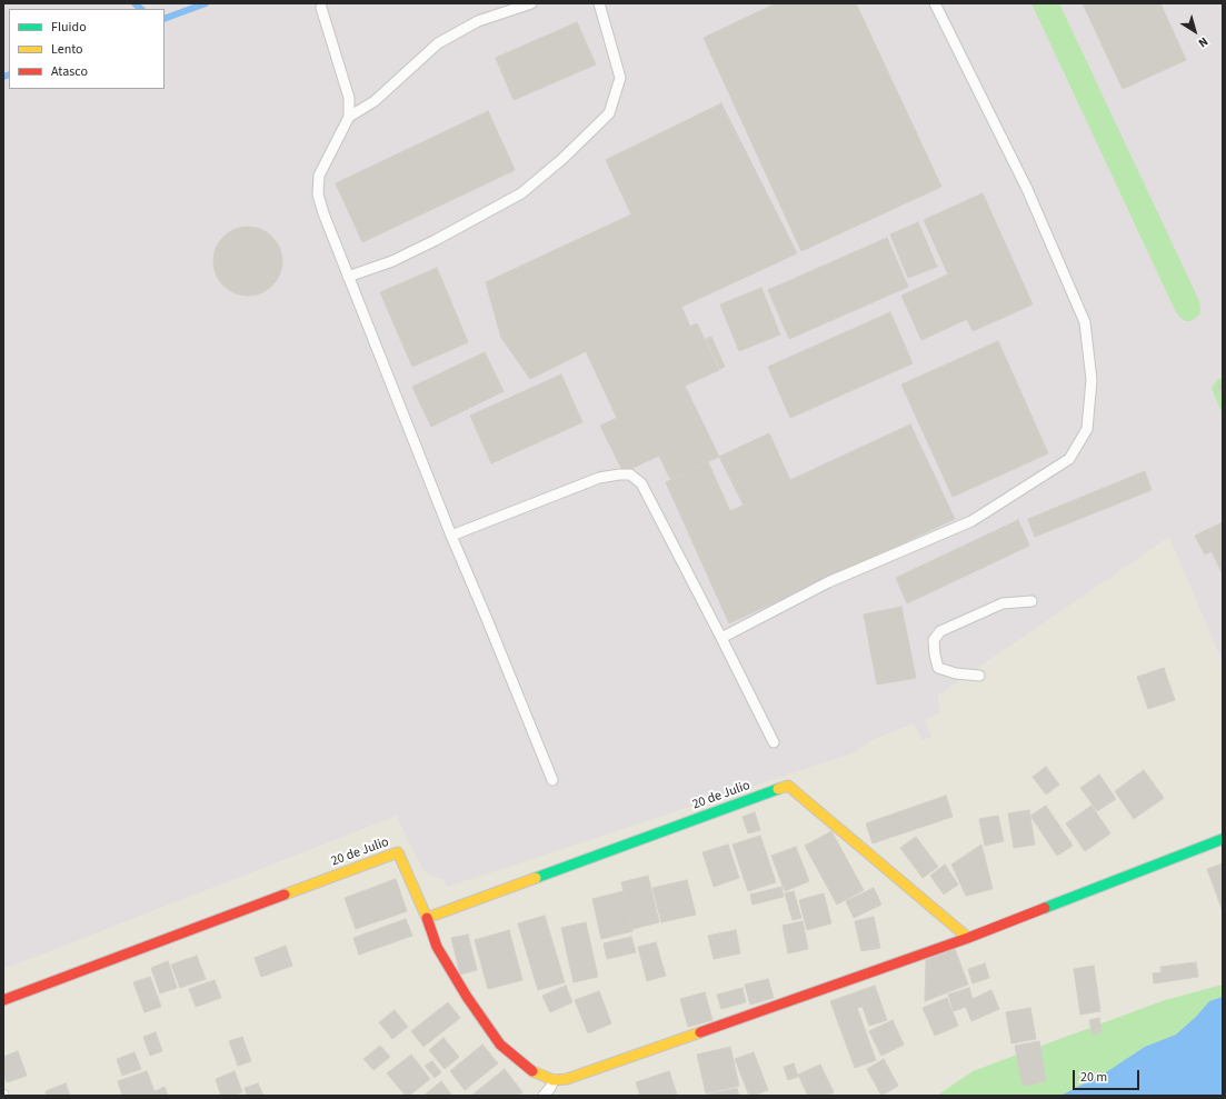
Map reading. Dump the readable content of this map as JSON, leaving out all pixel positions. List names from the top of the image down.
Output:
{
  "streets": {
    "street": ["20 de Julio"]
  },
  "legend": ["Fluido", "Lento", "Atasco"],
  "scale_bar": "20 m",
  "north": "bottom right"
}
